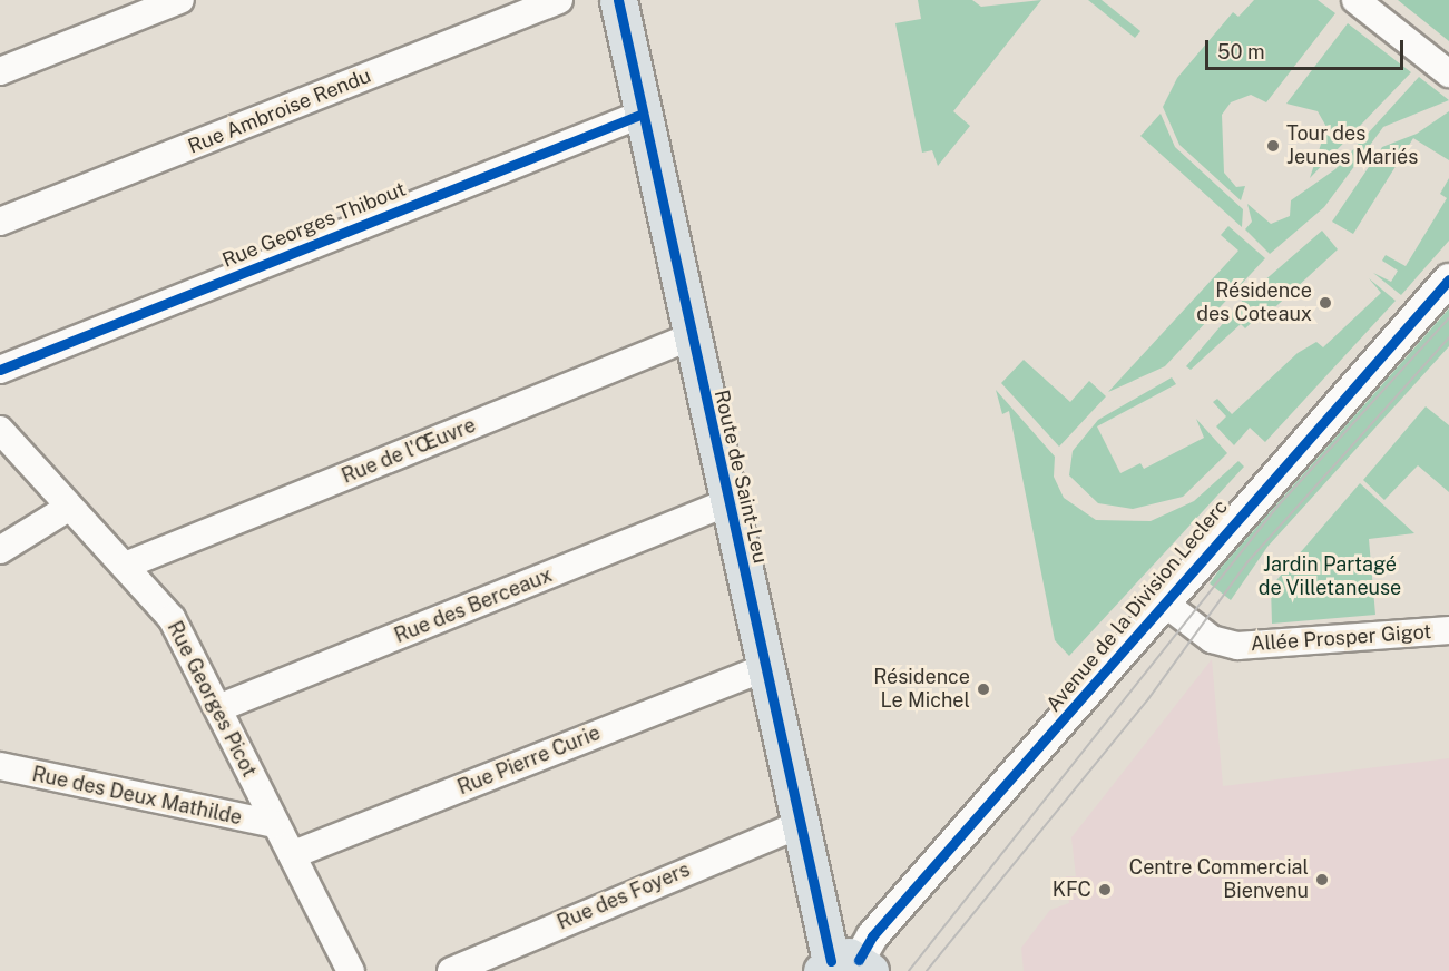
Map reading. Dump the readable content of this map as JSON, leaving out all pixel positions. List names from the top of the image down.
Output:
{
  "streets": {
    "main road": ["Route de Saint-Leu"],
    "street": [
      "Rue Ambroise Rendu",
      "Rue Georges Thibout",
      "Rue de l'Œuvre",
      "Rue des Berceaux",
      "Avenue de la Division Leclerc",
      "Allée Prosper Gigot",
      "Rue Georges Picot",
      "Rue Pierre Curie",
      "Rue des Deux Mathilde",
      "Rue des Foyers"
    ]
  },
  "crossings": [
    ["Rue Georges Thibout", "Route de Saint-Leu"],
    ["Rue de l'Œuvre", "Route de Saint-Leu"],
    ["Rue de l'Œuvre", "Rue Georges Picot"],
    ["Route de Saint-Leu", "Rue des Berceaux"],
    ["Route de Saint-Leu", "Avenue de la Division Leclerc"],
    ["Route de Saint-Leu", "Rue Pierre Curie"],
    ["Route de Saint-Leu", "Rue des Foyers"],
    ["Rue des Berceaux", "Rue Georges Picot"],
    ["Avenue de la Division Leclerc", "Allée Prosper Gigot"],
    ["Rue Georges Picot", "Rue Pierre Curie"],
    ["Rue Georges Picot", "Rue des Deux Mathilde"]
  ],
  "parks": ["Jardin Partagé de Villetaneuse"],
  "places": [
    "Tour des Jeunes Mariés",
    "Résidence des Coteaux",
    "Résidence Le Michel",
    "Centre Commercial Bienvenu",
    "KFC"
  ],
  "scale_bar": "50 m"
}
